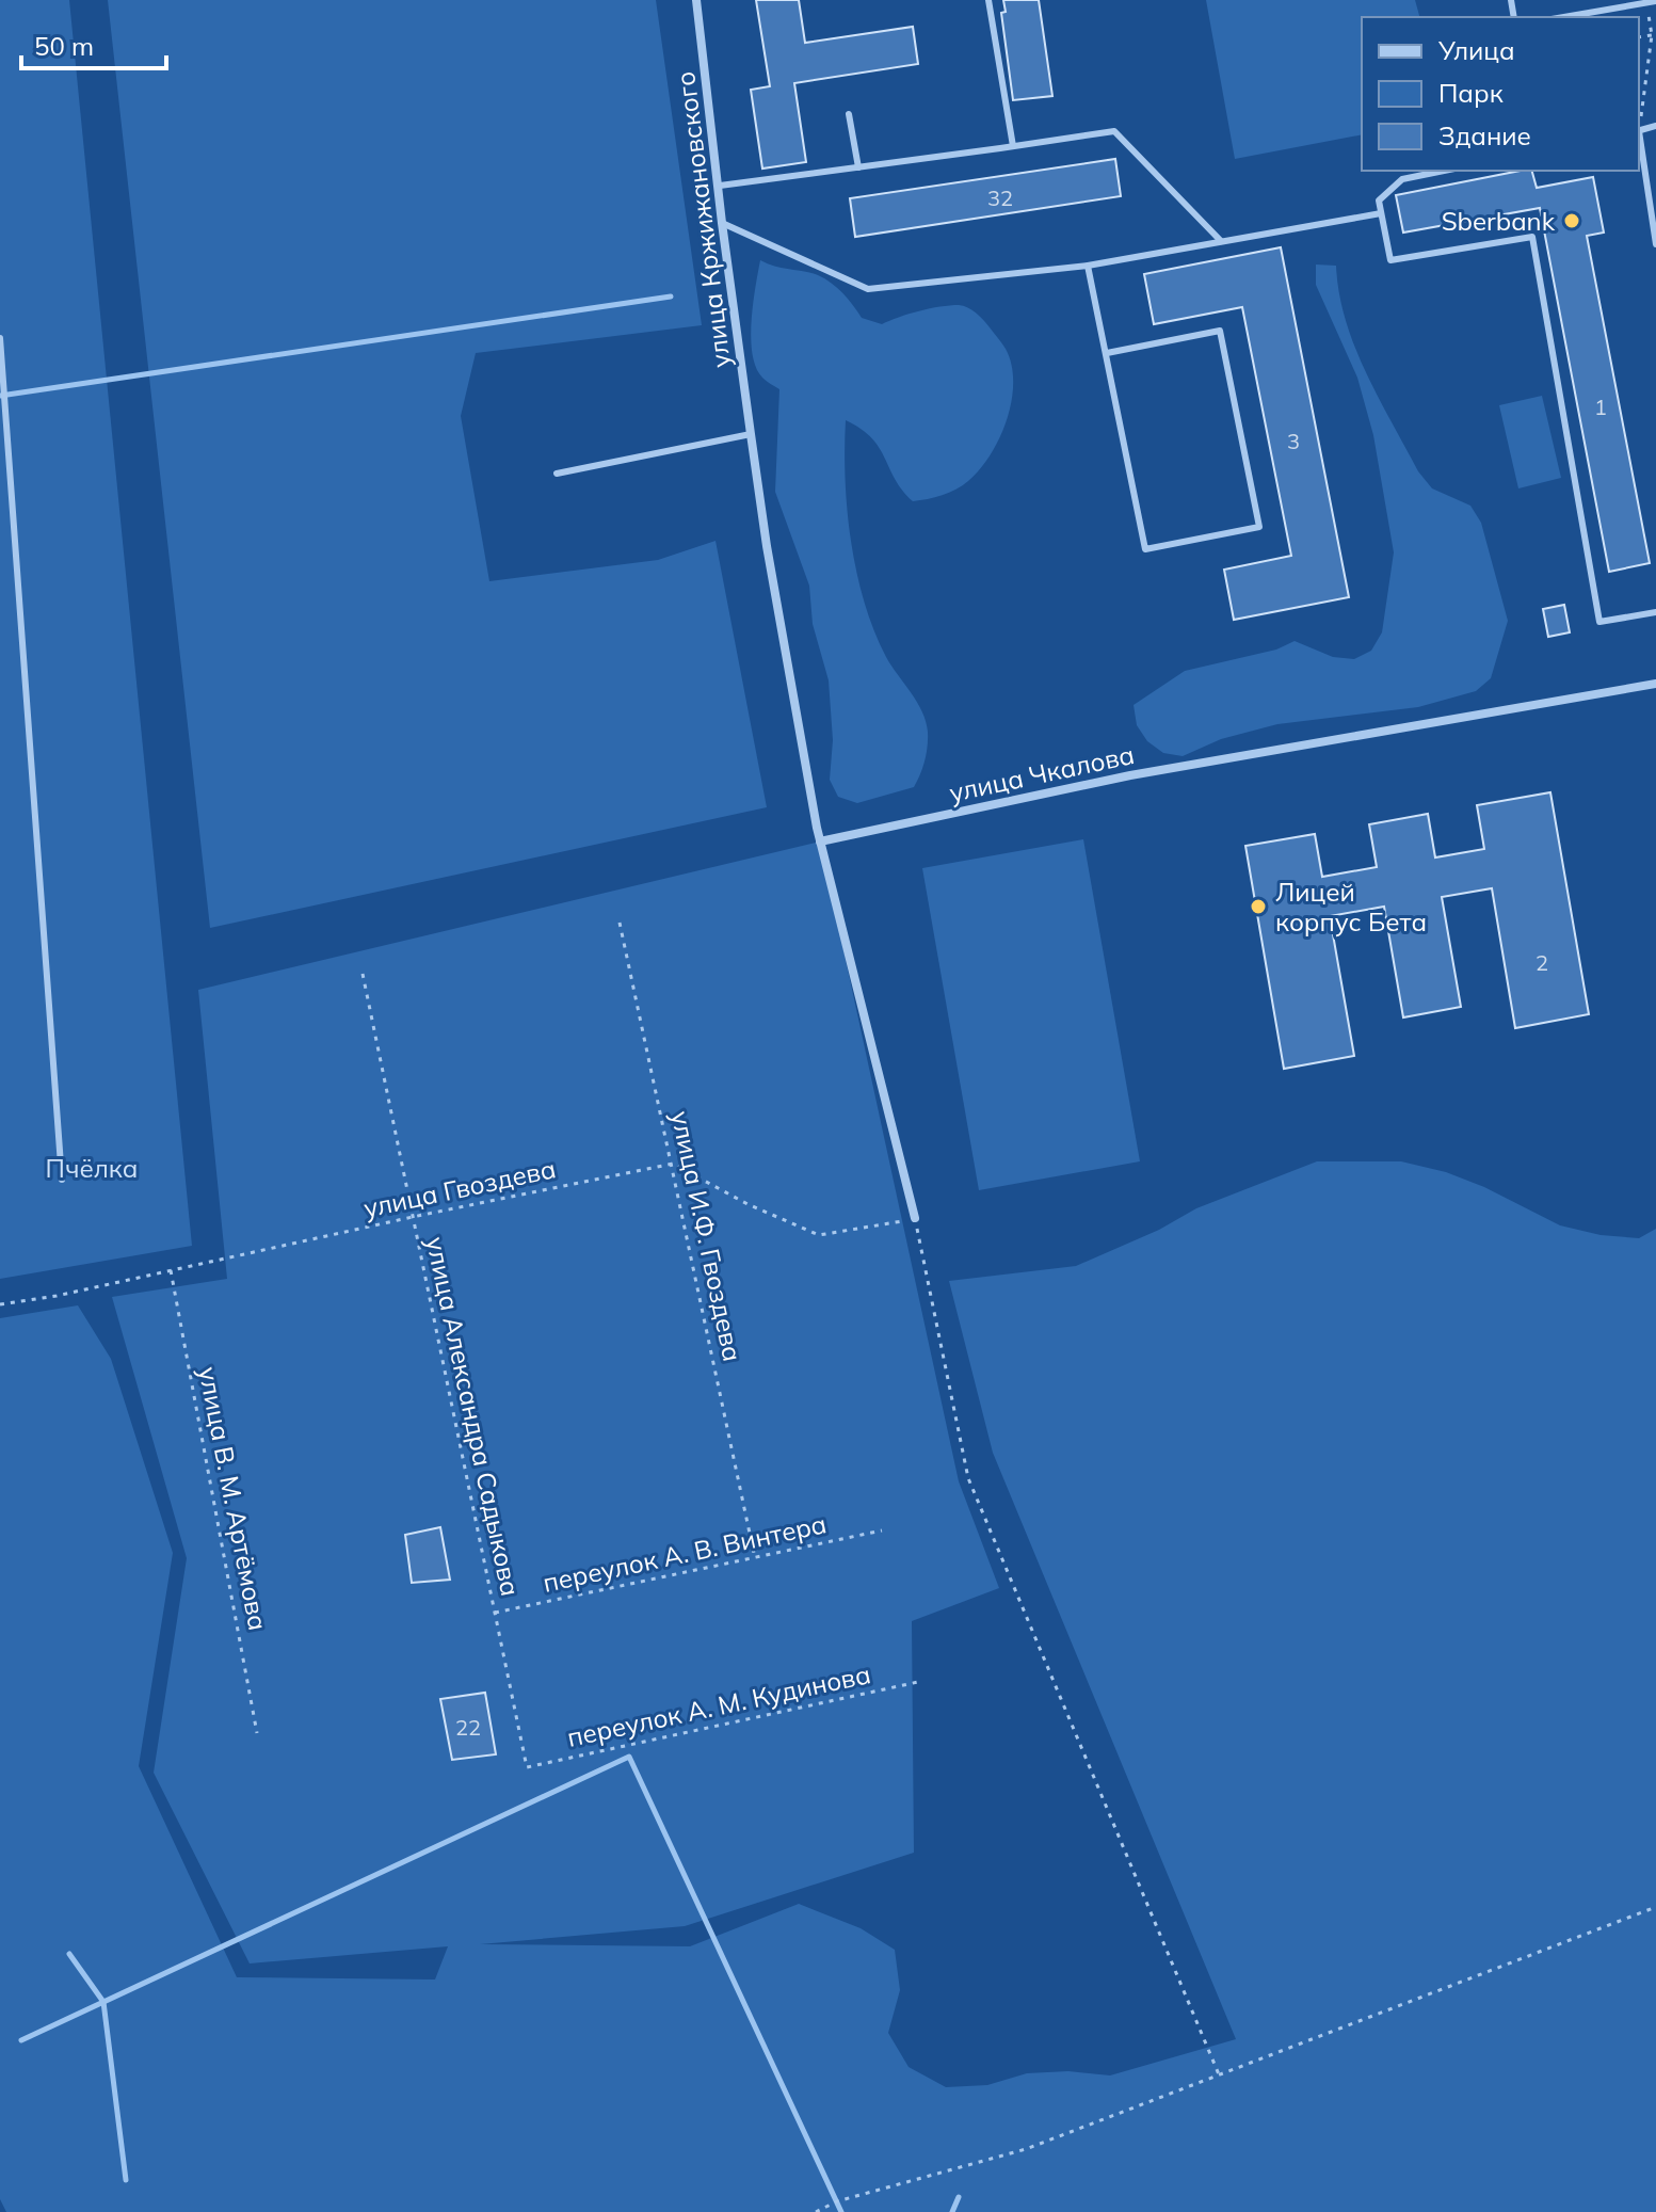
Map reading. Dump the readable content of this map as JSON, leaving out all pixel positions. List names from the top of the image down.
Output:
{
  "streets": {
    "street": ["улица Кржижановского", "улица Чкалова"],
    "path": [
      "улица Гвоздева",
      "улица И.Ф. Гвоздева",
      "улица Александра Садыкова",
      "улица В. М. Артёмова",
      "переулок А. В. Винтера",
      "переулок А. М. Кудинова"
    ]
  },
  "crossings": [
    ["улица Кржижановского", "улица Чкалова"],
    ["улица Гвоздева", "улица И.Ф. Гвоздева"],
    ["улица Гвоздева", "улица Александра Садыкова"],
    ["улица Гвоздева", "улица В. М. Артёмова"],
    ["улица И.Ф. Гвоздева", "переулок А. В. Винтера"],
    ["улица Александра Садыкова", "переулок А. В. Винтера"],
    ["улица Александра Садыкова", "переулок А. М. Кудинова"]
  ],
  "parks": ["Пчёлка"],
  "places": ["Sberbank", "Лицей корпус Бета"],
  "house_numbers": [
    "32",
    "1",
    "3",
    "2",
    "22"
  ],
  "legend": ["Улица", "Парк", "Здание"],
  "scale_bar": "50 m"
}
